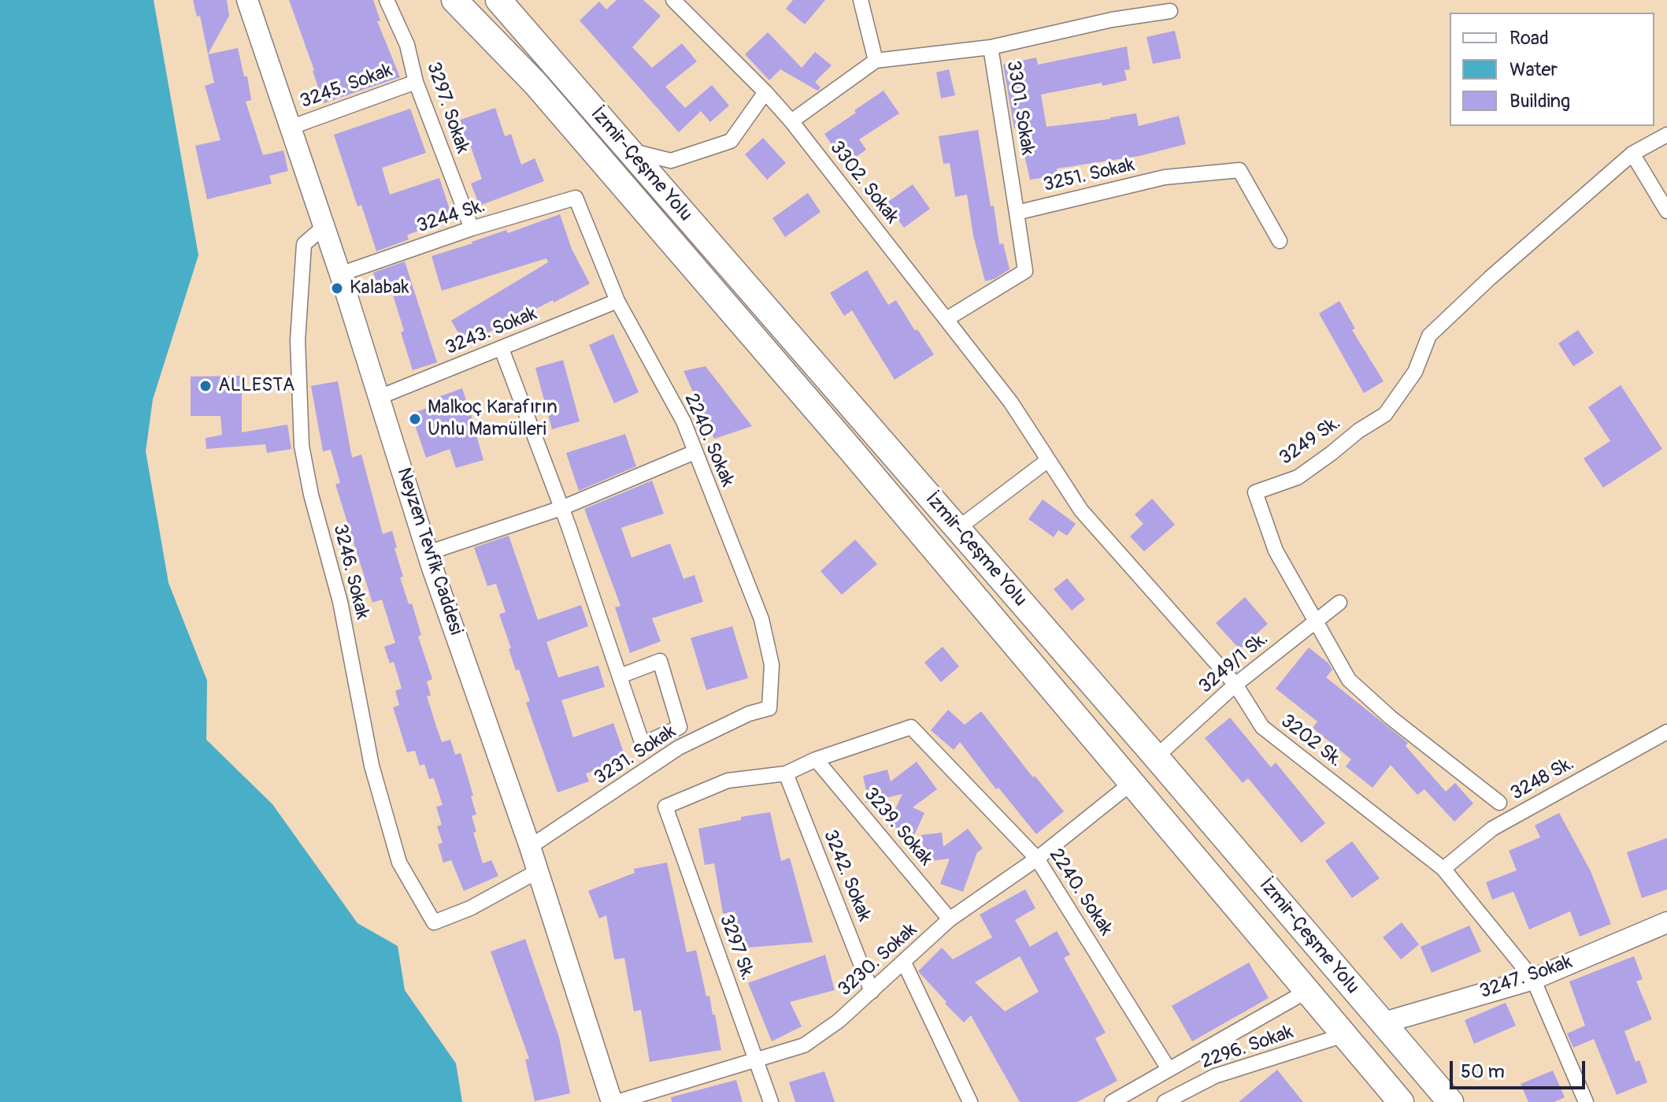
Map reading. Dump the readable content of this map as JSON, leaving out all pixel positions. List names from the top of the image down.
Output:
{
  "streets": {
    "highway": ["İzmir-Çeşme Yolu"],
    "street": [
      "3245. Sokak",
      "3297. Sokak",
      "3301. Sokak",
      "3251. Sokak",
      "3302. Sokak",
      "3244 Sk.",
      "3243. Sokak",
      "2240. Sokak",
      "3249 Sk.",
      "Neyzen Tevfik Caddesi",
      "3246. Sokak",
      "3249/1 Sk.",
      "3202 Sk.",
      "3231. Sokak",
      "3248 Sk.",
      "3239. Sokak",
      "3242. Sokak",
      "3297 Sk.",
      "3230. Sokak",
      "3247. Sokak",
      "2296. Sokak"
    ]
  },
  "crossings": [
    ["3245. Sokak", "3297. Sokak"],
    ["3245. Sokak", "Neyzen Tevfik Caddesi"],
    ["3297. Sokak", "3244 Sk."],
    ["3301. Sokak", "3251. Sokak"],
    ["İzmir-Çeşme Yolu", "3249/1 Sk."],
    ["İzmir-Çeşme Yolu", "3230. Sokak"],
    ["İzmir-Çeşme Yolu", "3247. Sokak"],
    ["İzmir-Çeşme Yolu", "2296. Sokak"],
    ["3302. Sokak", "3202 Sk."],
    ["3244 Sk.", "2240. Sokak"],
    ["3244 Sk.", "Neyzen Tevfik Caddesi"],
    ["3243. Sokak", "2240. Sokak"],
    ["3243. Sokak", "Neyzen Tevfik Caddesi"],
    ["2240. Sokak", "3231. Sokak"],
    ["2240. Sokak", "3239. Sokak"],
    ["2240. Sokak", "3230. Sokak"],
    ["3249 Sk.", "3249/1 Sk."],
    ["Neyzen Tevfik Caddesi", "3246. Sokak"],
    ["Neyzen Tevfik Caddesi", "3231. Sokak"],
    ["Neyzen Tevfik Caddesi", "3230. Sokak"],
    ["3249/1 Sk.", "3202 Sk."],
    ["3202 Sk.", "3248 Sk."],
    ["3202 Sk.", "3247. Sokak"],
    ["3239. Sokak", "3230. Sokak"],
    ["3242. Sokak", "3297 Sk."],
    ["3242. Sokak", "3230. Sokak"],
    ["3297 Sk.", "3230. Sokak"]
  ],
  "places": ["Kalabak", "ALLESTA", "Malkoç Karafırın Unlu Mamülleri"],
  "legend": ["Road", "Water", "Building"],
  "scale_bar": "50 m"
}
